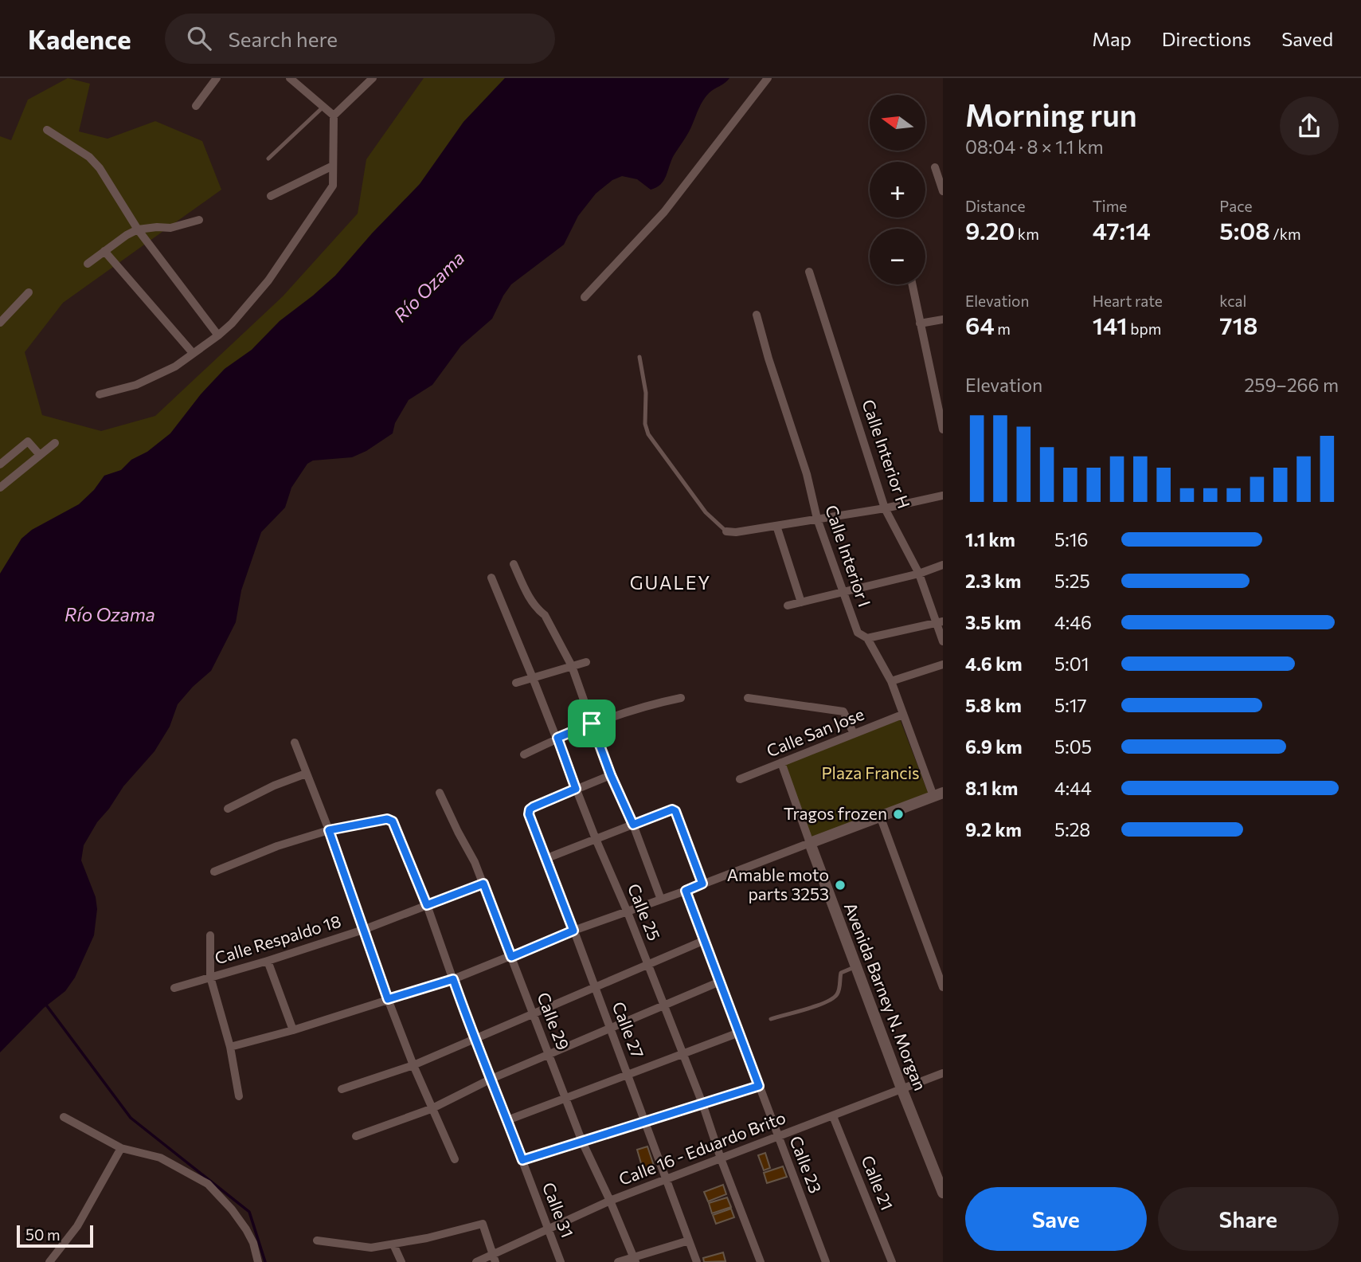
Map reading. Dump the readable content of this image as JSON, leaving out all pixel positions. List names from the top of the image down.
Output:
{
  "streets": {
    "street": [
      "Calle Interior H",
      "Calle Interior I",
      "Calle San Jose",
      "Calle 25",
      "Calle Respaldo 18",
      "Avenida Barney N. Morgan",
      "Calle 29",
      "Calle 27",
      "Calle 16 - Eduardo Brito",
      "Calle 23",
      "Calle 21",
      "Calle 31"
    ]
  },
  "crossings": [
    ["Calle Interior I", "Calle San Jose"],
    ["Calle 25", "Calle 27"],
    ["Calle 25", "Calle 16 - Eduardo Brito"],
    ["Calle Respaldo 18", "Calle 29"],
    ["Calle Respaldo 18", "Calle 31"],
    ["Avenida Barney N. Morgan", "Calle 16 - Eduardo Brito"],
    ["Calle 29", "Calle 16 - Eduardo Brito"],
    ["Calle 27", "Calle 16 - Eduardo Brito"],
    ["Calle 16 - Eduardo Brito", "Calle 23"],
    ["Calle 16 - Eduardo Brito", "Calle 21"],
    ["Calle 16 - Eduardo Brito", "Calle 31"]
  ],
  "districts": ["GUALEY"],
  "water": ["Río Ozama"],
  "parks": ["Plaza Francis"],
  "places": ["Tragos frozen", "Amable moto parts 3253"],
  "scale_bar": "50 m",
  "north": "left",
  "page": {
    "header": "Kadence",
    "search": "Search here",
    "nav": ["Map", "Directions", "Saved"],
    "heading": ["Morning run", "08:04 · 8 × 1.1 km"],
    "map_buttons": ["+", "−"],
    "stats": [
      ["Distance", "9.20 km"],
      ["Time", "47:14"],
      ["Pace", "5:08 /km"],
      ["Elevation", "64 m"],
      ["Heart rate", "141 bpm"],
      ["kcal", "718"]
    ],
    "chart": ["Elevation", "259–266 m"],
    "list": [
      {
        "name": "1.1 km",
        "note": "5:16"
      },
      {
        "name": "2.3 km",
        "note": "5:25"
      },
      {
        "name": "3.5 km",
        "note": "4:46"
      },
      {
        "name": "4.6 km",
        "note": "5:01"
      },
      {
        "name": "5.8 km",
        "note": "5:17"
      },
      {
        "name": "6.9 km",
        "note": "5:05"
      },
      {
        "name": "8.1 km",
        "note": "4:44"
      },
      {
        "name": "9.2 km",
        "note": "5:28"
      }
    ],
    "buttons": ["Save", "Share"],
    "scale": "50 m"
  }
}
